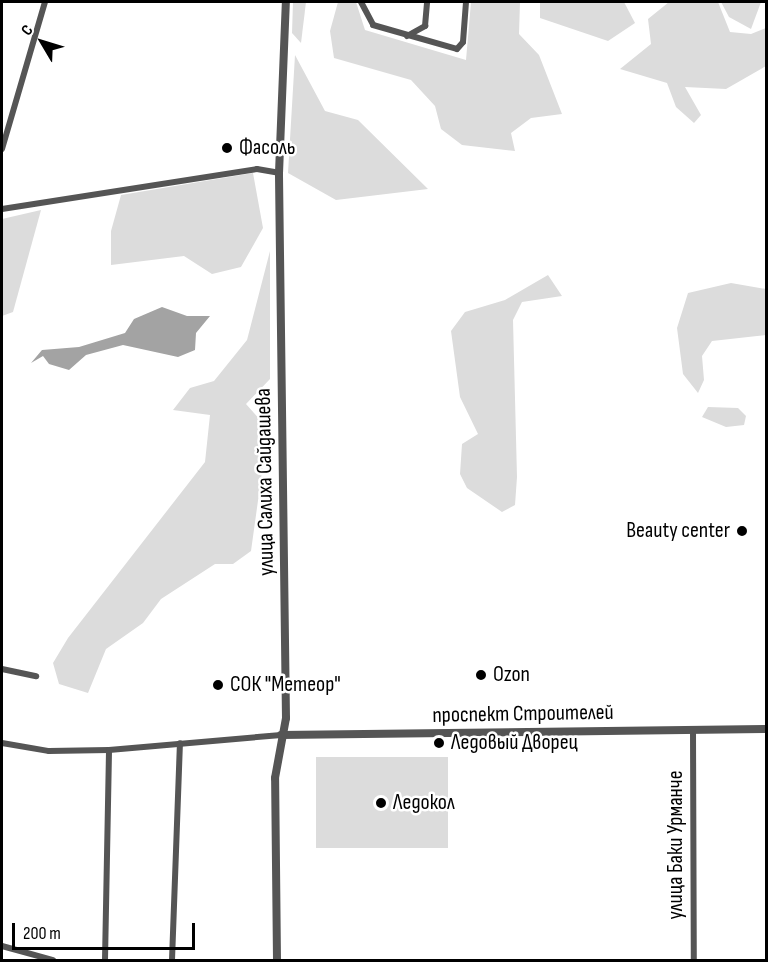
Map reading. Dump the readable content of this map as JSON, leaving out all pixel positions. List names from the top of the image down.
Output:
{
  "streets": {
    "street": ["улица Салиха Сайдашева", "проспект Строителей", "улица Баки Урманче"]
  },
  "crossings": [
    ["улица Салиха Сайдашева", "проспект Строителей"],
    ["проспект Строителей", "улица Баки Урманче"]
  ],
  "places": [
    "Фасоль",
    "Beauty center",
    "Ozon",
    "СОК \"Метеор\"",
    "Ледовый Дворец",
    "Ледокол"
  ],
  "scale_bar": "200 m",
  "north": "top left"
}
